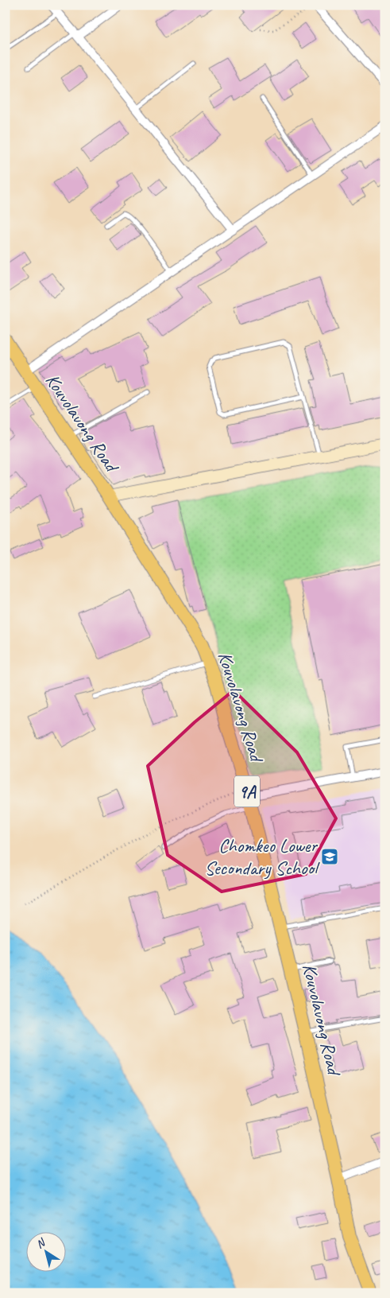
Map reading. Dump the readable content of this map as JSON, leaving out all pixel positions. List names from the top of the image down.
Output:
{
  "streets": {
    "main road": ["Kouvolavong Road", "9A"]
  },
  "places": {
    "school or university": ["Chomkeo Lower Secondary School"]
  },
  "north": "top left"
}
